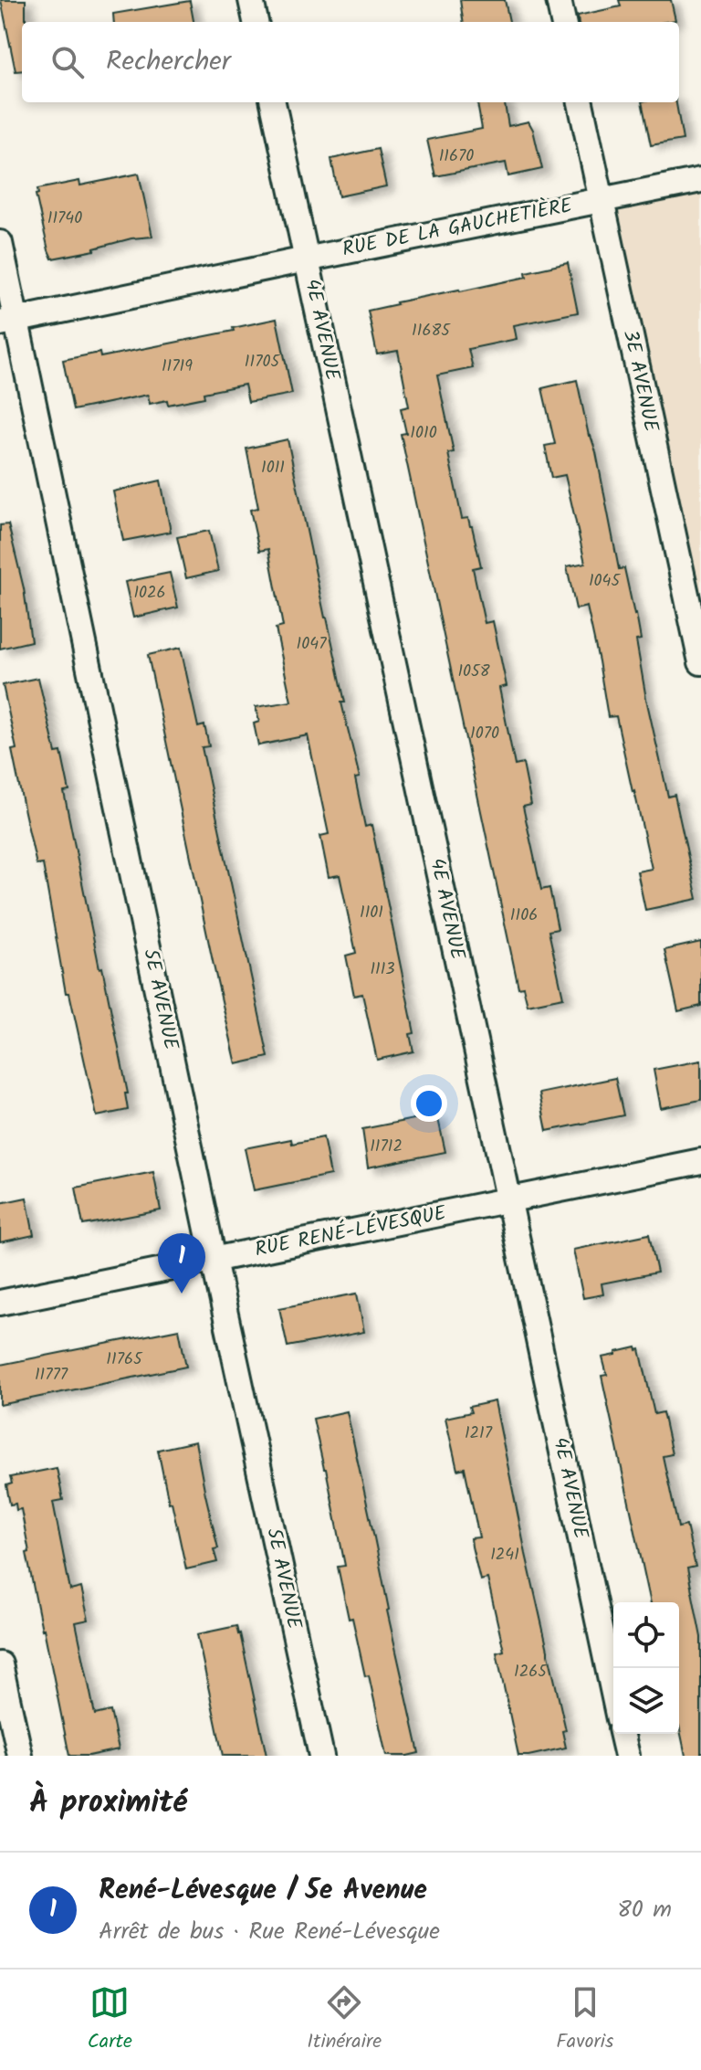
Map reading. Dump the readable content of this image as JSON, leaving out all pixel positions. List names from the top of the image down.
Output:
{
  "streets": {
    "street": [
      "RUE DE LA GAUCHETIÈRE",
      "4E AVENUE",
      "3E AVENUE",
      "5E AVENUE",
      "RUE RENÉ-LÉVESQUE"
    ]
  },
  "crossings": [
    ["RUE DE LA GAUCHETIÈRE", "4E AVENUE"],
    ["RUE DE LA GAUCHETIÈRE", "3E AVENUE"],
    ["RUE DE LA GAUCHETIÈRE", "5E AVENUE"],
    ["4E AVENUE", "RUE RENÉ-LÉVESQUE"],
    ["5E AVENUE", "RUE RENÉ-LÉVESQUE"]
  ],
  "house_numbers": [
    "11670",
    "11740",
    "11685",
    "11705",
    "11719",
    "1010",
    "1011",
    "1045",
    "1026",
    "1047",
    "1058",
    "1070",
    "1101",
    "1106",
    "1113",
    "11712",
    "11765",
    "11777",
    "1217",
    "1241",
    "1265"
  ],
  "page": {
    "search": "Rechercher",
    "pins": "1",
    "heading": "À proximité",
    "list": [
      {
        "mark": "1",
        "name": "René-Lévesque / 5e Avenue",
        "note": "Arrêt de bus · Rue René-Lévesque",
        "value": "80 m"
      }
    ],
    "nav": ["Carte", "Itinéraire", "Favoris"]
  }
}
